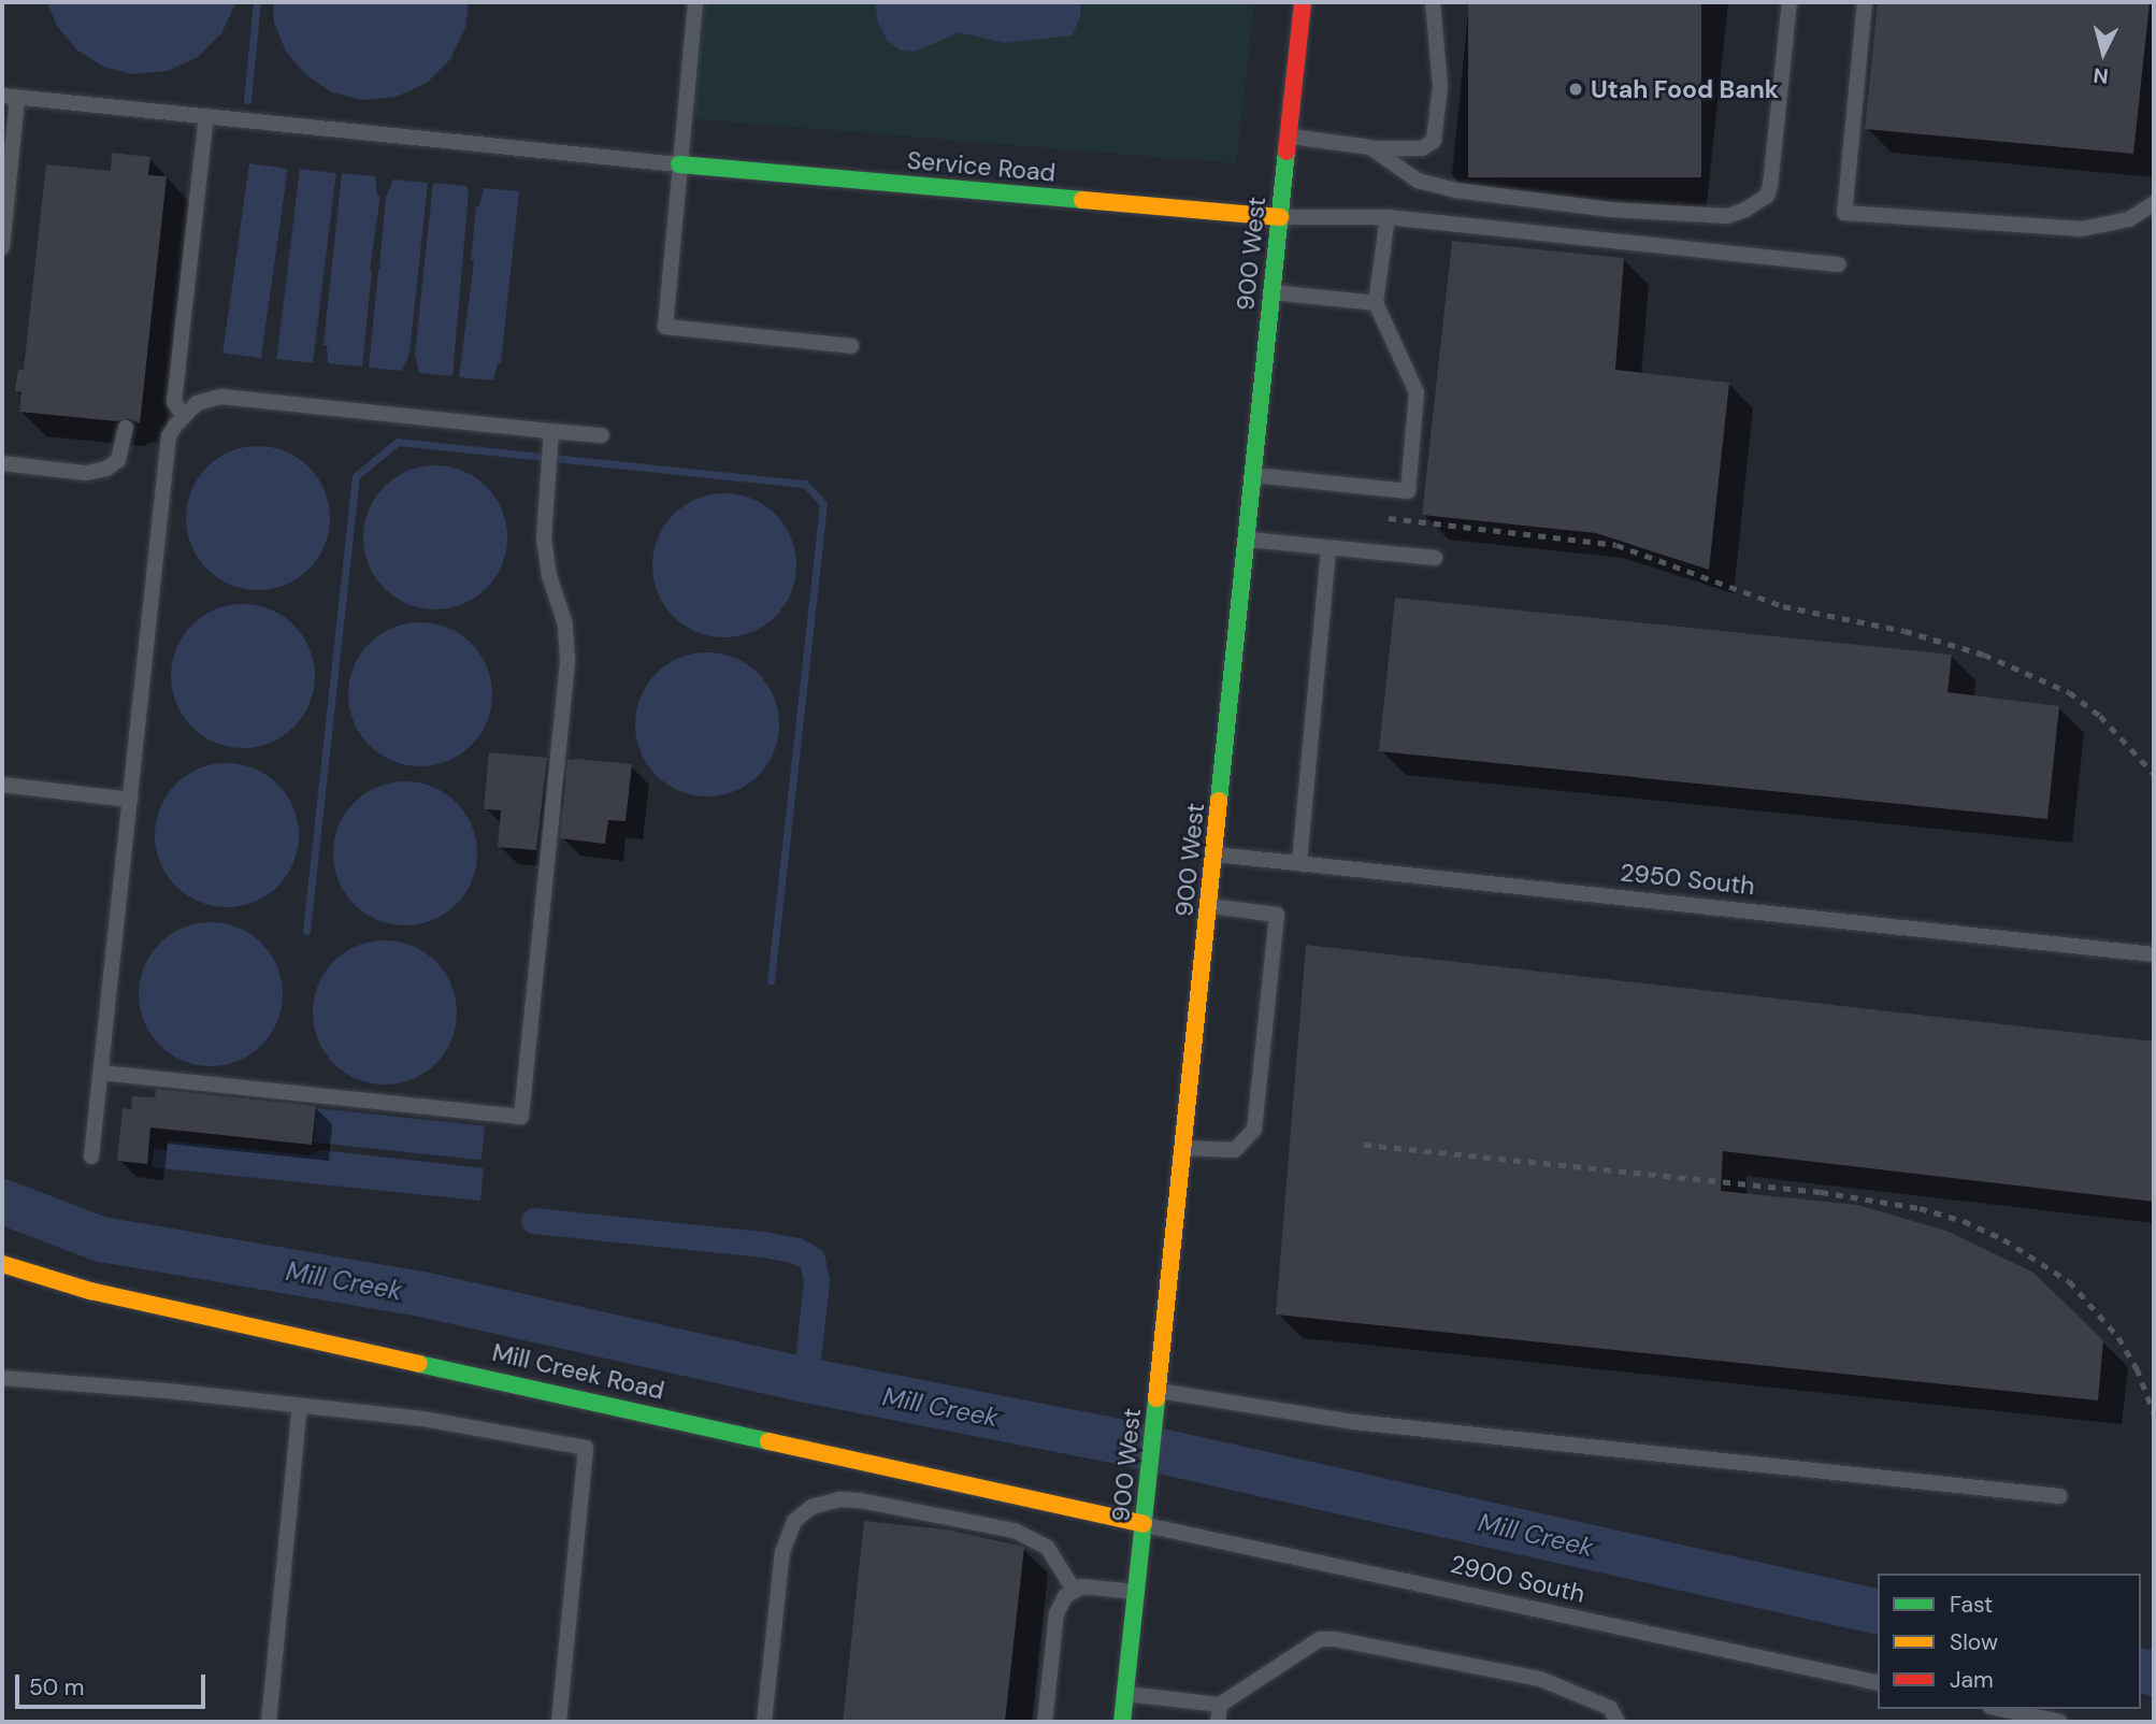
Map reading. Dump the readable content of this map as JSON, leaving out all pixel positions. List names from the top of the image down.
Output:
{
  "streets": {
    "main road": ["Service Road", "900 West", "Mill Creek Road"],
    "lane": ["2950 South", "2900 South"]
  },
  "crossings": [
    ["Service Road", "900 West"],
    ["900 West", "2950 South"],
    ["900 West", "Mill Creek Road"],
    ["900 West", "2900 South"],
    ["Mill Creek Road", "2900 South"]
  ],
  "water": ["Mill Creek"],
  "places": ["Utah Food Bank"],
  "legend": ["Fast", "Slow", "Jam"],
  "scale_bar": "50 m",
  "north": "bottom"
}
